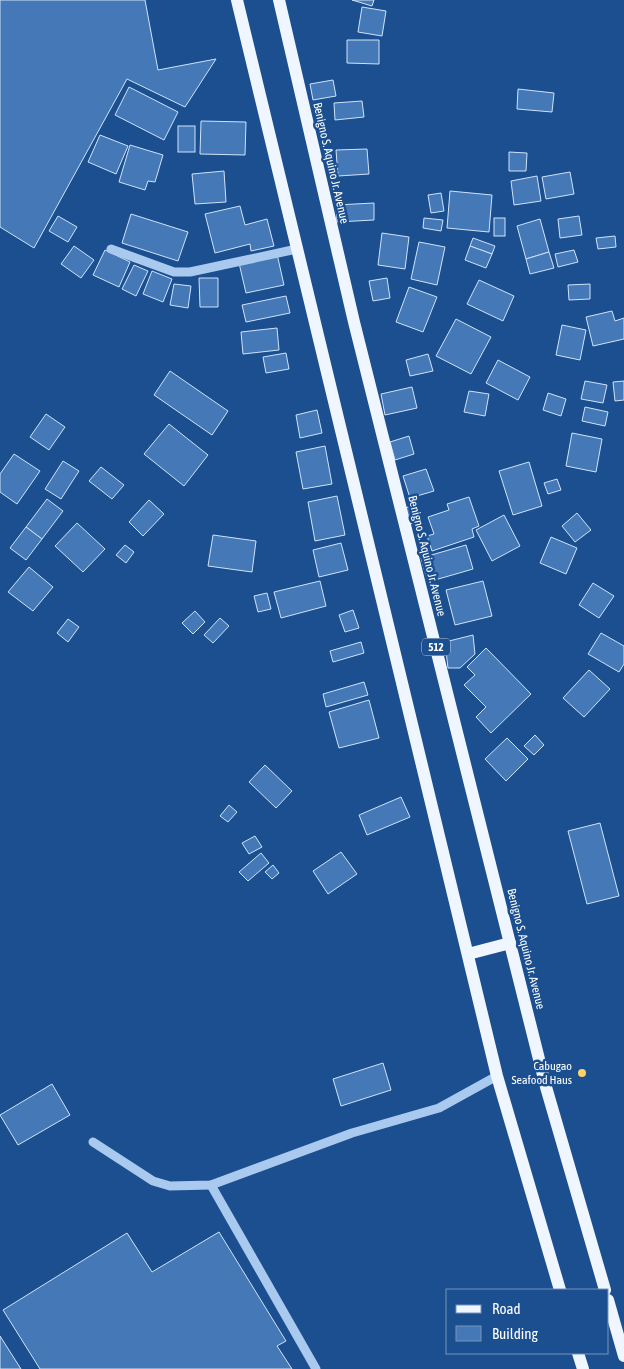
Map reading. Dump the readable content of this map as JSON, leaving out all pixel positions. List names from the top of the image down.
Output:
{
  "streets": {
    "main road": ["Benigno S. Aquino Jr. Avenue", "512"]
  },
  "places": ["Cabugao Seafood Haus"],
  "legend": ["Road", "Building"]
}
